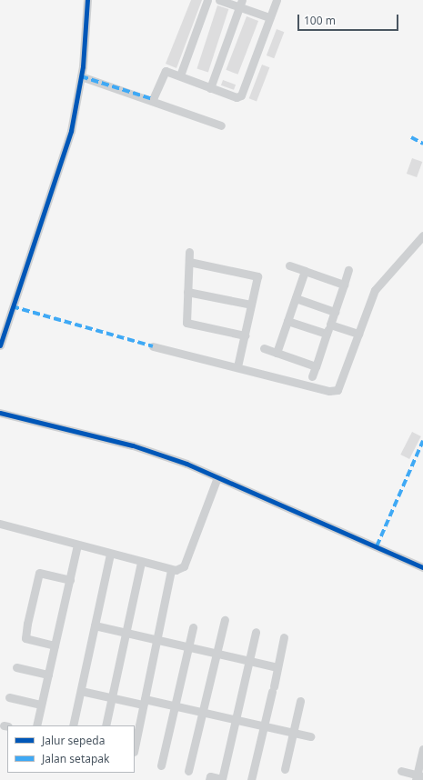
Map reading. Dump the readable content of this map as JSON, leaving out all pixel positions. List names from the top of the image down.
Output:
{
  "legend": ["Jalur sepeda", "Jalan setapak"],
  "scale_bar": "100 m"
}
